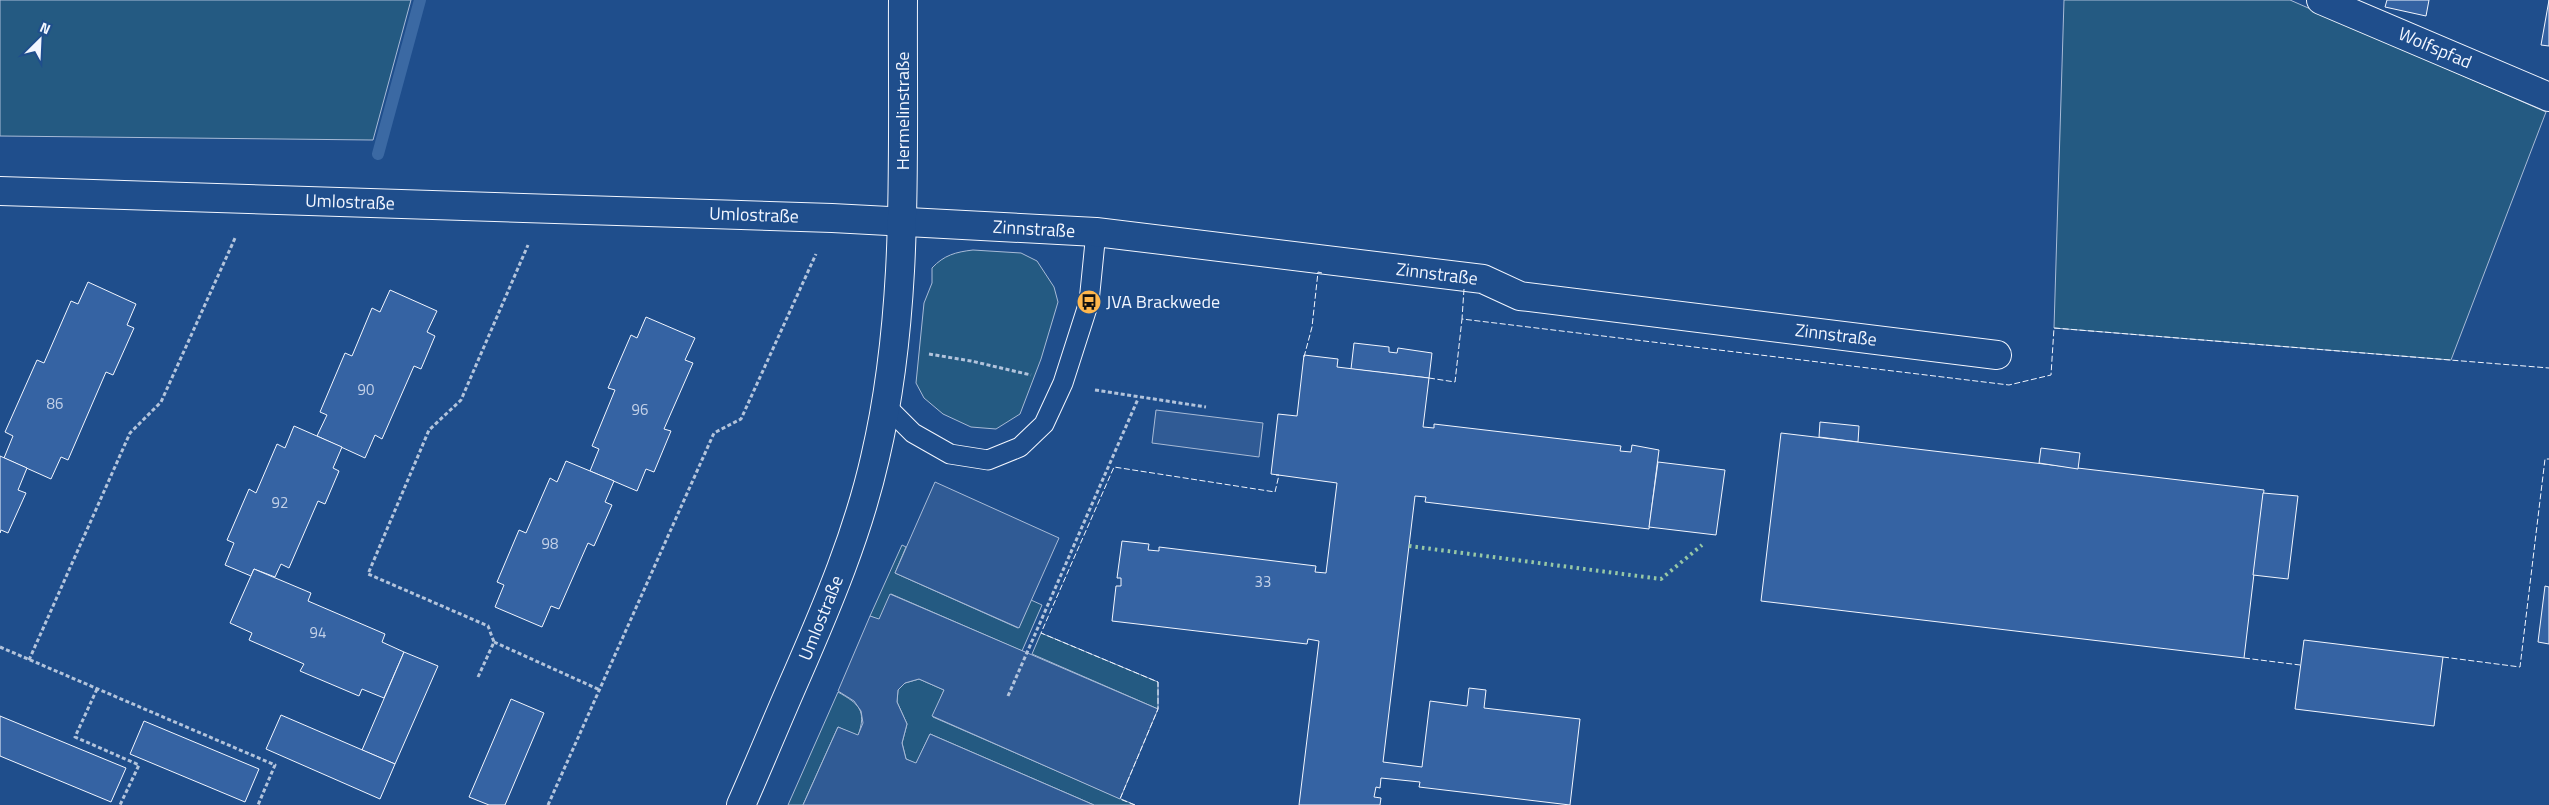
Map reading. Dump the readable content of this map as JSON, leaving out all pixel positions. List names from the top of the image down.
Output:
{
  "streets": {
    "street": [
      "Wolfspfad",
      "Hermelinstraße",
      "Umlostraße",
      "Zinnstraße"
    ]
  },
  "crossings": [
    ["Hermelinstraße", "Umlostraße"],
    ["Hermelinstraße", "Zinnstraße"],
    ["Umlostraße", "Zinnstraße"]
  ],
  "places": {
    "bus stop": ["JVA Brackwede"]
  },
  "house_numbers": [
    "90",
    "86",
    "96",
    "92",
    "98",
    "33",
    "94"
  ],
  "north": "top right"
}
